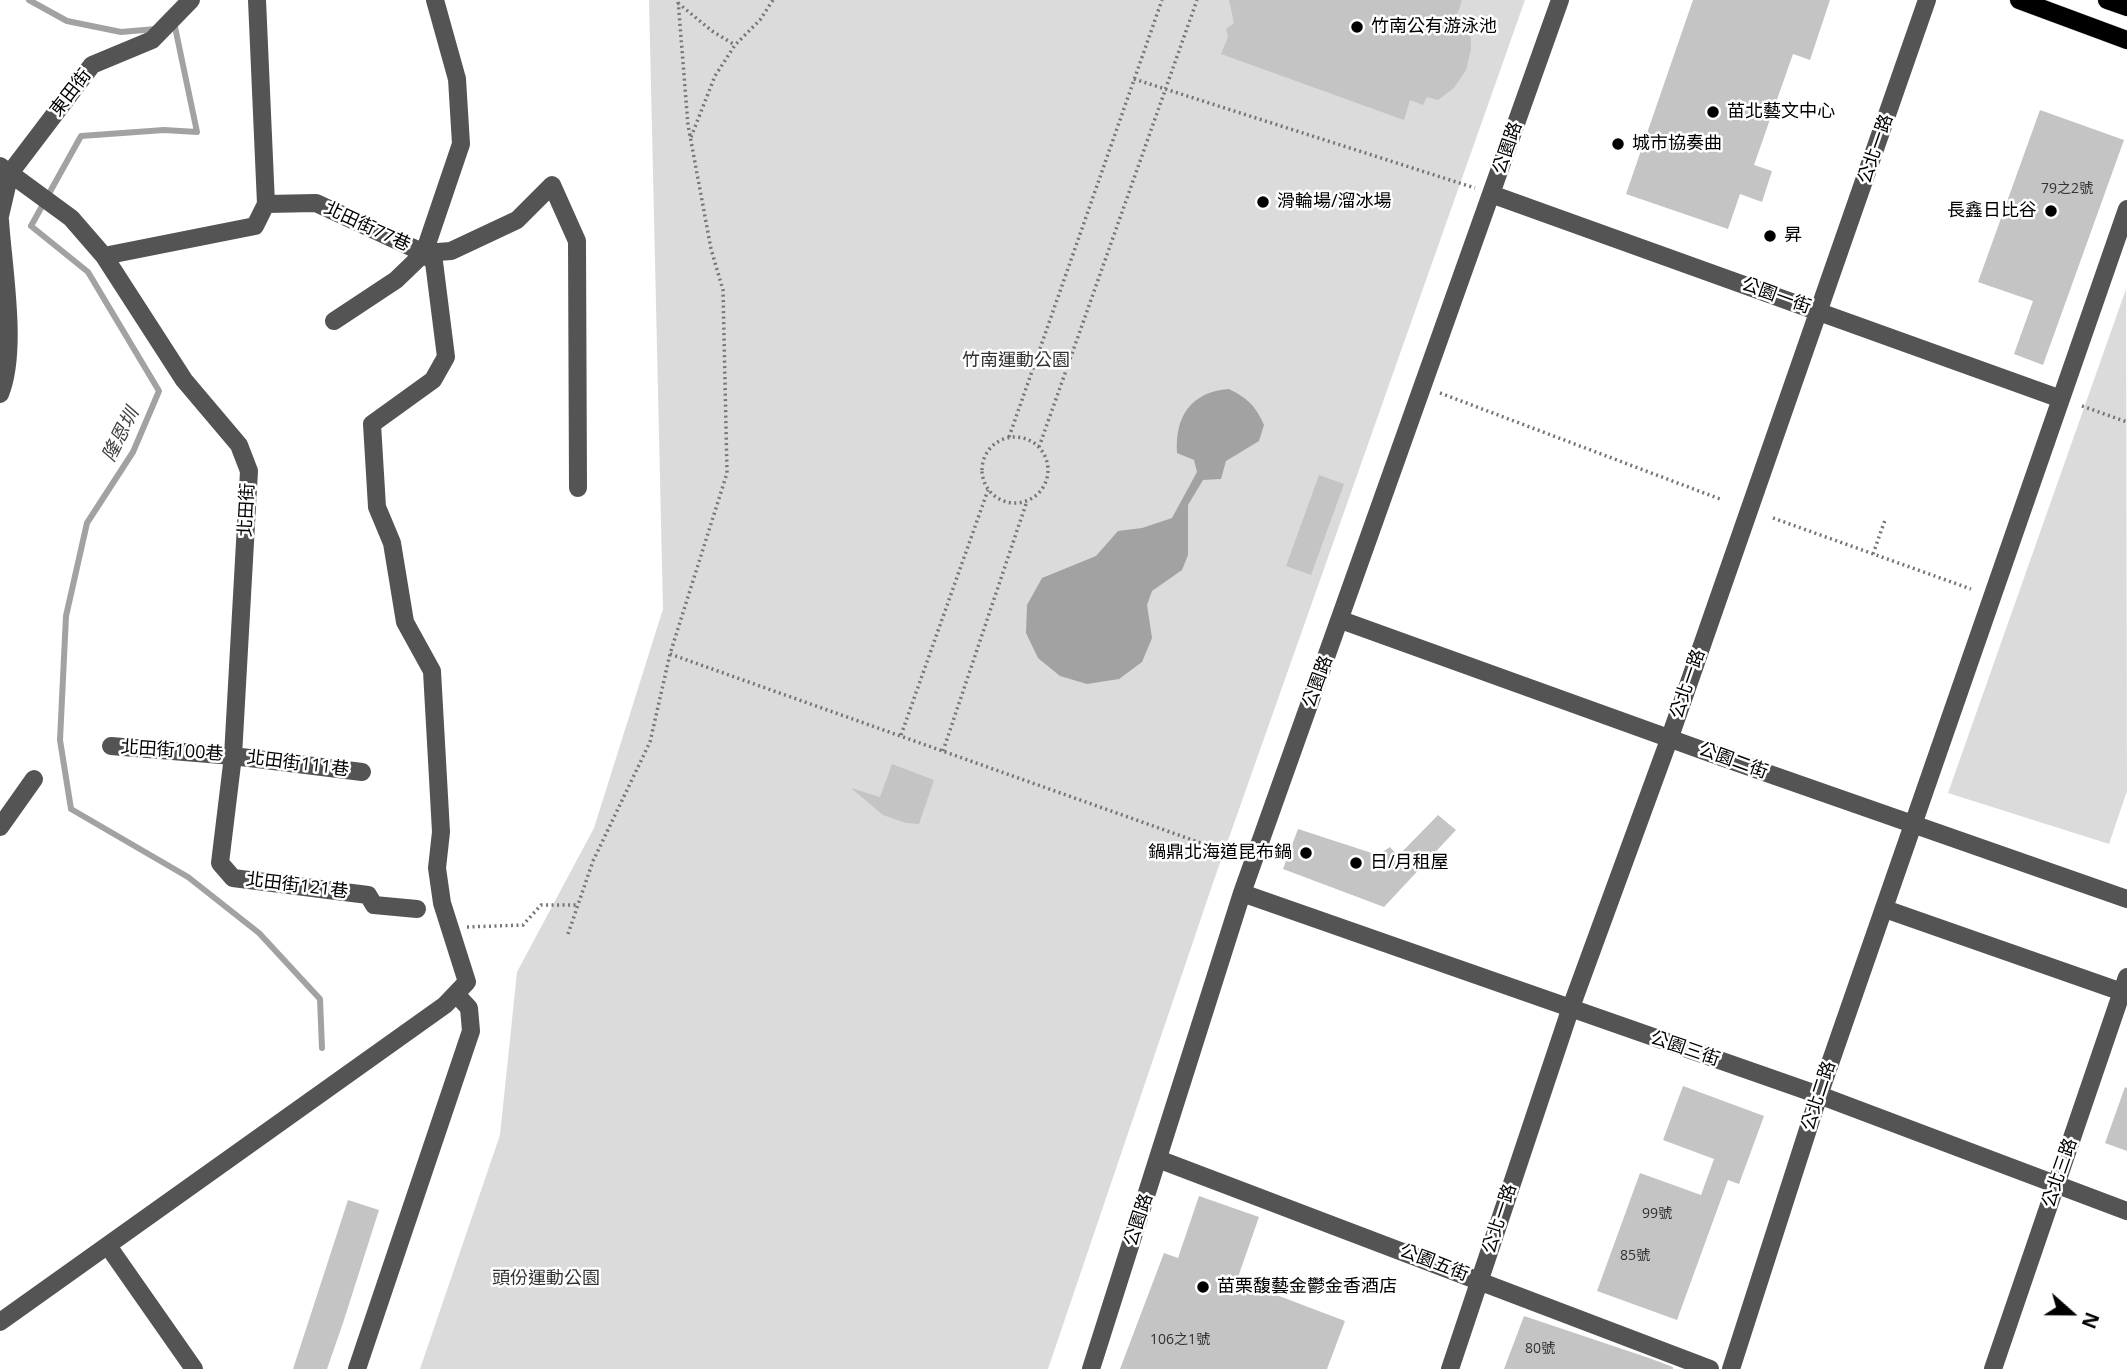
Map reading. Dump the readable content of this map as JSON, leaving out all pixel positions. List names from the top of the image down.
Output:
{
  "streets": {
    "street": [
      "東田街",
      "公園路",
      "公北一路",
      "北田街77巷",
      "公園一街",
      "北田街",
      "北田街100巷",
      "公園二街",
      "北田街111巷",
      "北田街121巷",
      "公園三街",
      "公北二路",
      "公北三路",
      "公園五街"
    ]
  },
  "crossings": [
    ["東田街", "北田街"],
    ["公園路", "公園一街"],
    ["公園路", "公園二街"],
    ["公園路", "公園三街"],
    ["公園路", "公園五街"],
    ["公北一路", "公園一街"],
    ["公北一路", "公園二街"],
    ["公北一路", "公園三街"],
    ["公北一路", "公園五街"],
    ["公園一街", "公北二路"],
    ["北田街", "北田街100巷"],
    ["北田街", "北田街111巷"],
    ["北田街", "北田街121巷"],
    ["北田街100巷", "北田街111巷"],
    ["公園二街", "公北二路"],
    ["公園三街", "公北二路"],
    ["公園三街", "公北三路"]
  ],
  "water": ["隆恩圳"],
  "parks": ["竹南運動公園", "頭份運動公園"],
  "places": [
    "竹南公有游泳池",
    "苗北藝文中心",
    "城市協奏曲",
    "滑輪場/溜冰場",
    "長鑫日比谷",
    "昇",
    "鍋鼎北海道昆布鍋",
    "日/月租屋",
    "苗栗馥藝金鬱金香酒店"
  ],
  "house_numbers": [
    "79之2號",
    "99號",
    "85號",
    "106之1號",
    "80號"
  ],
  "north": "right"
}
